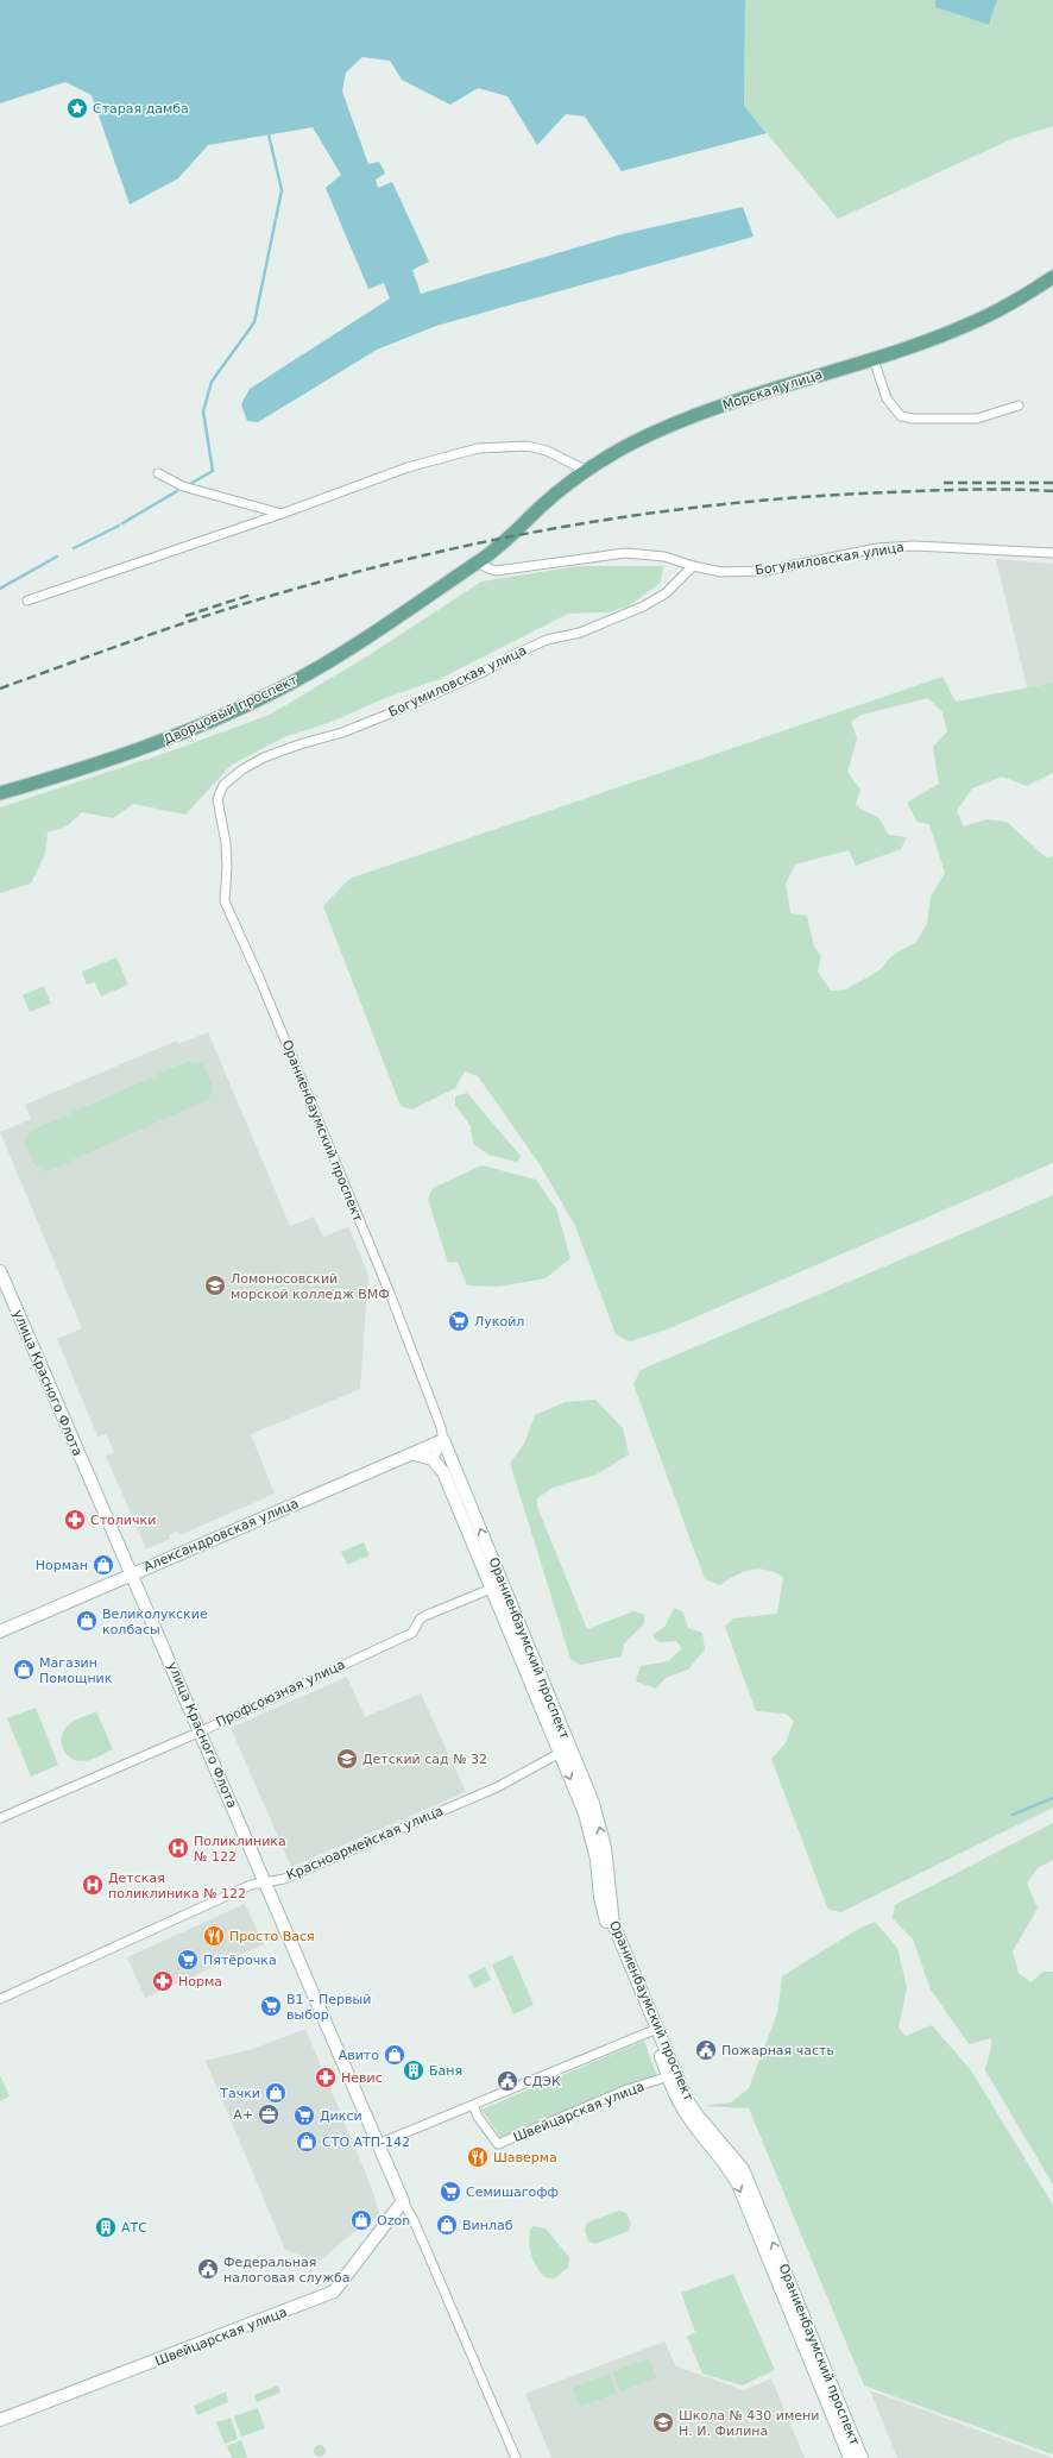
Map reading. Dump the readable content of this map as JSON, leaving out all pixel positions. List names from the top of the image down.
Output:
{
  "streets": {
    "main road": [
      "Морская улица",
      "Дворцовый проспект",
      "Ораниенбаумский проспект",
      "улица Красного Флота",
      "Александровская улица",
      "Швейцарская улица"
    ],
    "street": ["Богумиловская улица", "Профсоюзная улица", "Красноармейская улица"]
  },
  "crossings": [
    ["Морская улица", "Дворцовый проспект"],
    ["Богумиловская улица", "Дворцовый проспект"],
    ["Богумиловская улица", "Ораниенбаумский проспект"],
    ["Ораниенбаумский проспект", "Александровская улица"],
    ["Ораниенбаумский проспект", "Профсоюзная улица"],
    ["Ораниенбаумский проспект", "Красноармейская улица"],
    ["Ораниенбаумский проспект", "Швейцарская улица"],
    ["улица Красного Флота", "Александровская улица"],
    ["улица Красного Флота", "Профсоюзная улица"],
    ["улица Красного Флота", "Красноармейская улица"],
    ["улица Красного Флота", "Швейцарская улица"]
  ],
  "places": {
    "place": ["Старая дамба"],
    "school or university": ["Ломоносовский морской колледж ВМФ", "Детский сад № 32", "Школа № 430 имени Н. И. Филина"],
    "supermarket": [
      "Лукойл",
      "Пятёрочка",
      "В1 – Первый выбор",
      "Дикси",
      "Семишагофф"
    ],
    "pharmacy": ["Столички", "Норма", "Невис"],
    "shop": [
      "Норман",
      "Великолукские колбасы",
      "Магазин Помощник",
      "Авито",
      "Тачки",
      "СТО АТП-142",
      "Ozon",
      "Винлаб"
    ],
    "hospital": ["Поликлиника № 122", "Детская поликлиника № 122"],
    "restaurant": ["Просто Вася", "Шаверма"],
    "public building": ["Пожарная часть", "СДЭК", "Федеральная налоговая служба"],
    "building": ["Баня", "АТС"],
    "office": ["А+"]
  }
}
